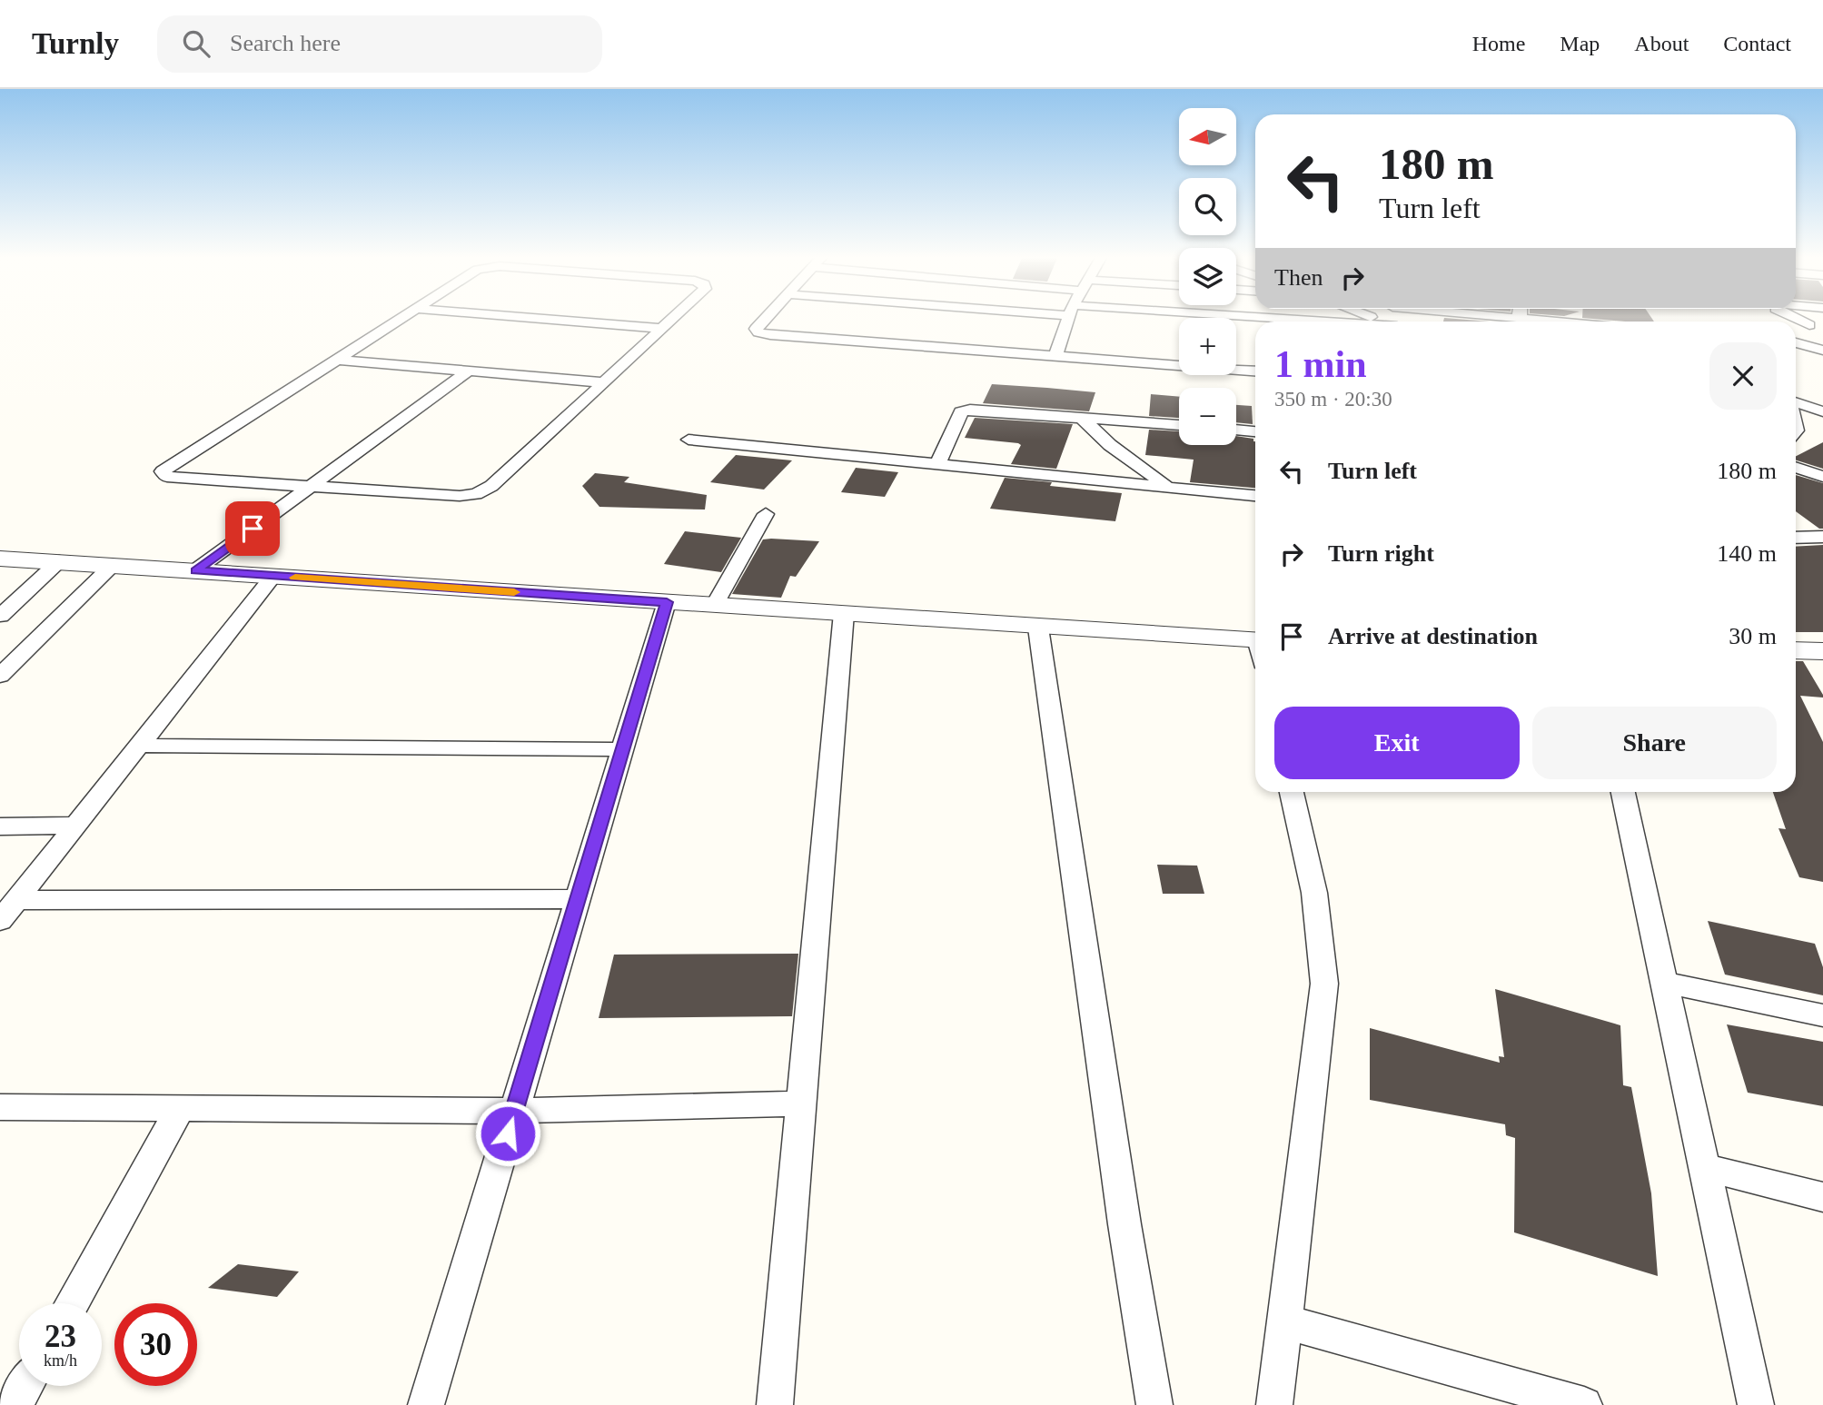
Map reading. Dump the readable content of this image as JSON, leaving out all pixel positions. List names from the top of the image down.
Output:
{
  "north": "left",
  "page": {
    "header": "Turnly",
    "search": "Search here",
    "nav": [
      "Home",
      "Map",
      "About",
      "Contact"
    ],
    "map_buttons": ["+", "−"],
    "turn": ["180 m", "Turn left"],
    "then": "Then",
    "heading": ["1 min", "350 m · 20:30"],
    "list": [
      {
        "name": "Turn left",
        "value": "180 m"
      },
      {
        "name": "Turn right",
        "value": "140 m"
      },
      {
        "name": "Arrive at destination",
        "value": "30 m"
      }
    ],
    "buttons": ["Exit", "Share"],
    "speed": "23 km/h",
    "limit": "30"
  }
}
